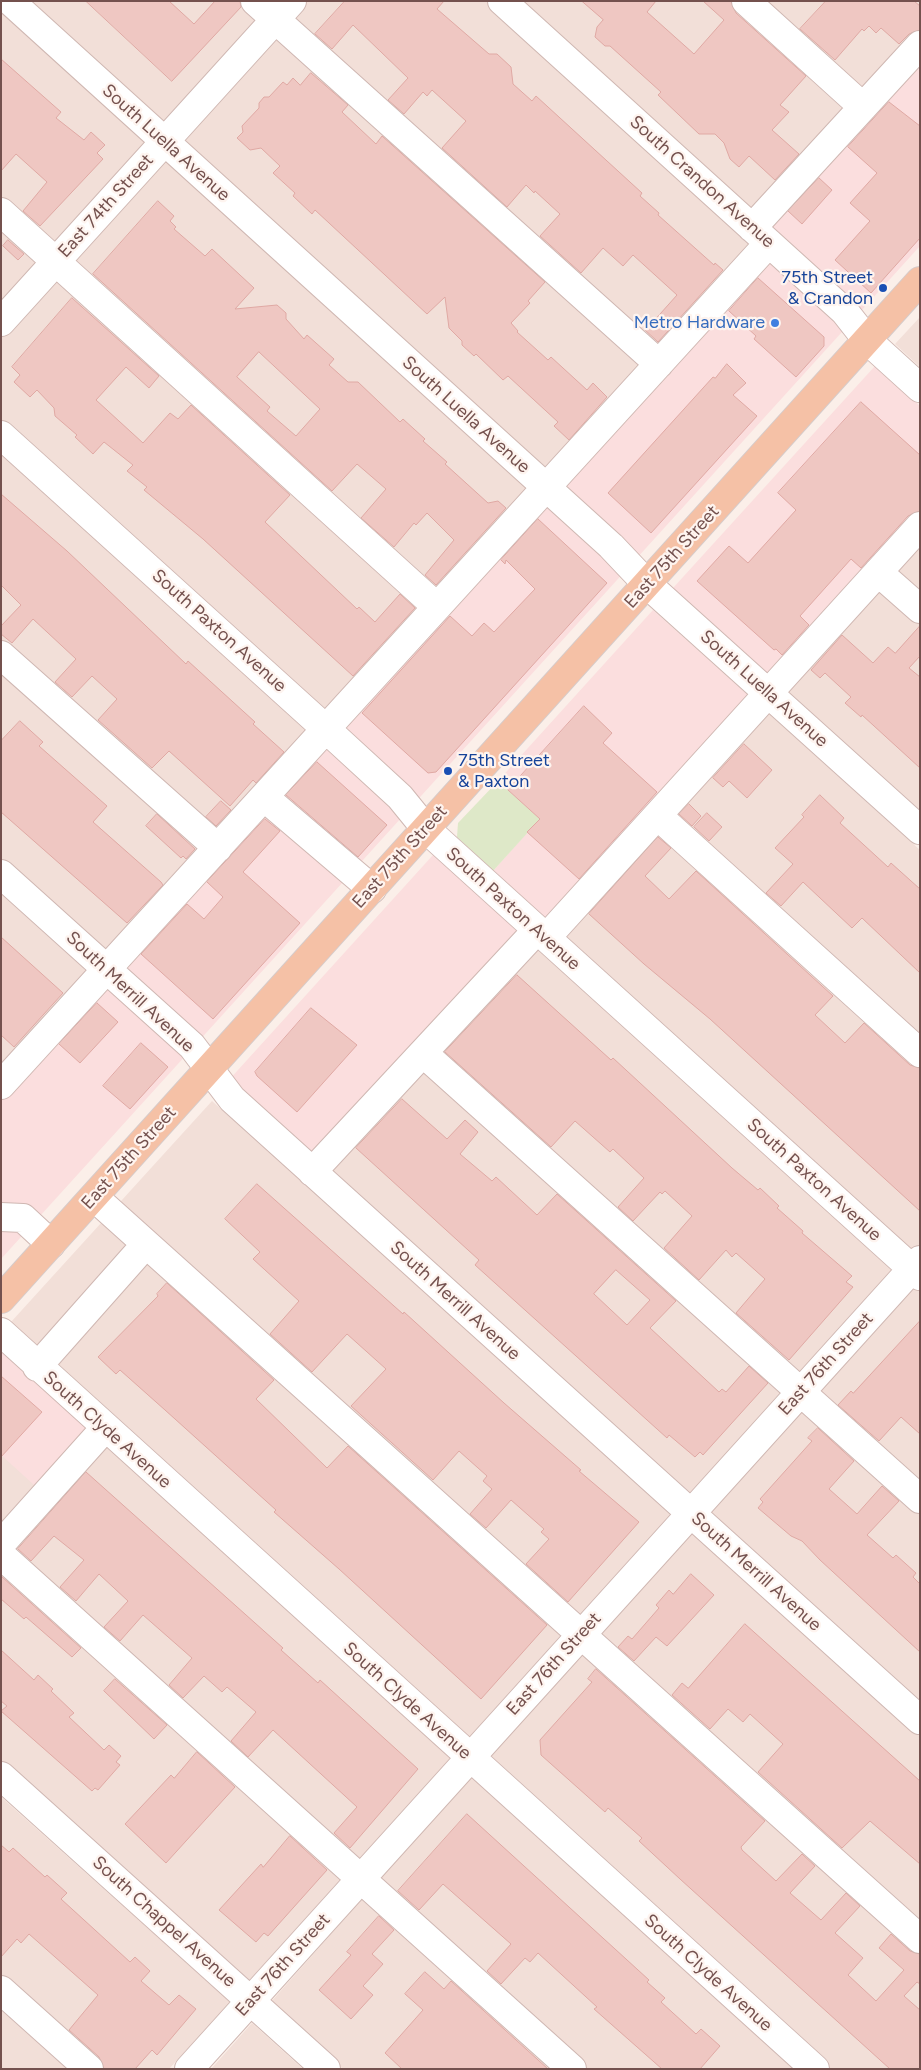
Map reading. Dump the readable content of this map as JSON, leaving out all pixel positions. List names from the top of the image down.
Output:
{
  "streets": {
    "main road": ["East 75th Street"],
    "street": [
      "South Luella Avenue",
      "South Crandon Avenue",
      "East 74th Street",
      "South Paxton Avenue",
      "South Merrill Avenue",
      "East 76th Street",
      "South Clyde Avenue",
      "South Chappel Avenue"
    ]
  },
  "crossings": [
    ["South Luella Avenue", "East 74th Street"],
    ["South Luella Avenue", "East 75th Street"],
    ["South Crandon Avenue", "East 75th Street"],
    ["East 75th Street", "South Paxton Avenue"],
    ["East 75th Street", "South Merrill Avenue"],
    ["South Paxton Avenue", "East 76th Street"],
    ["South Merrill Avenue", "East 76th Street"],
    ["East 76th Street", "South Clyde Avenue"],
    ["East 76th Street", "South Chappel Avenue"]
  ],
  "places": ["75th Street & Crandon", "Metro Hardware", "75th Street & Paxton"]
}
